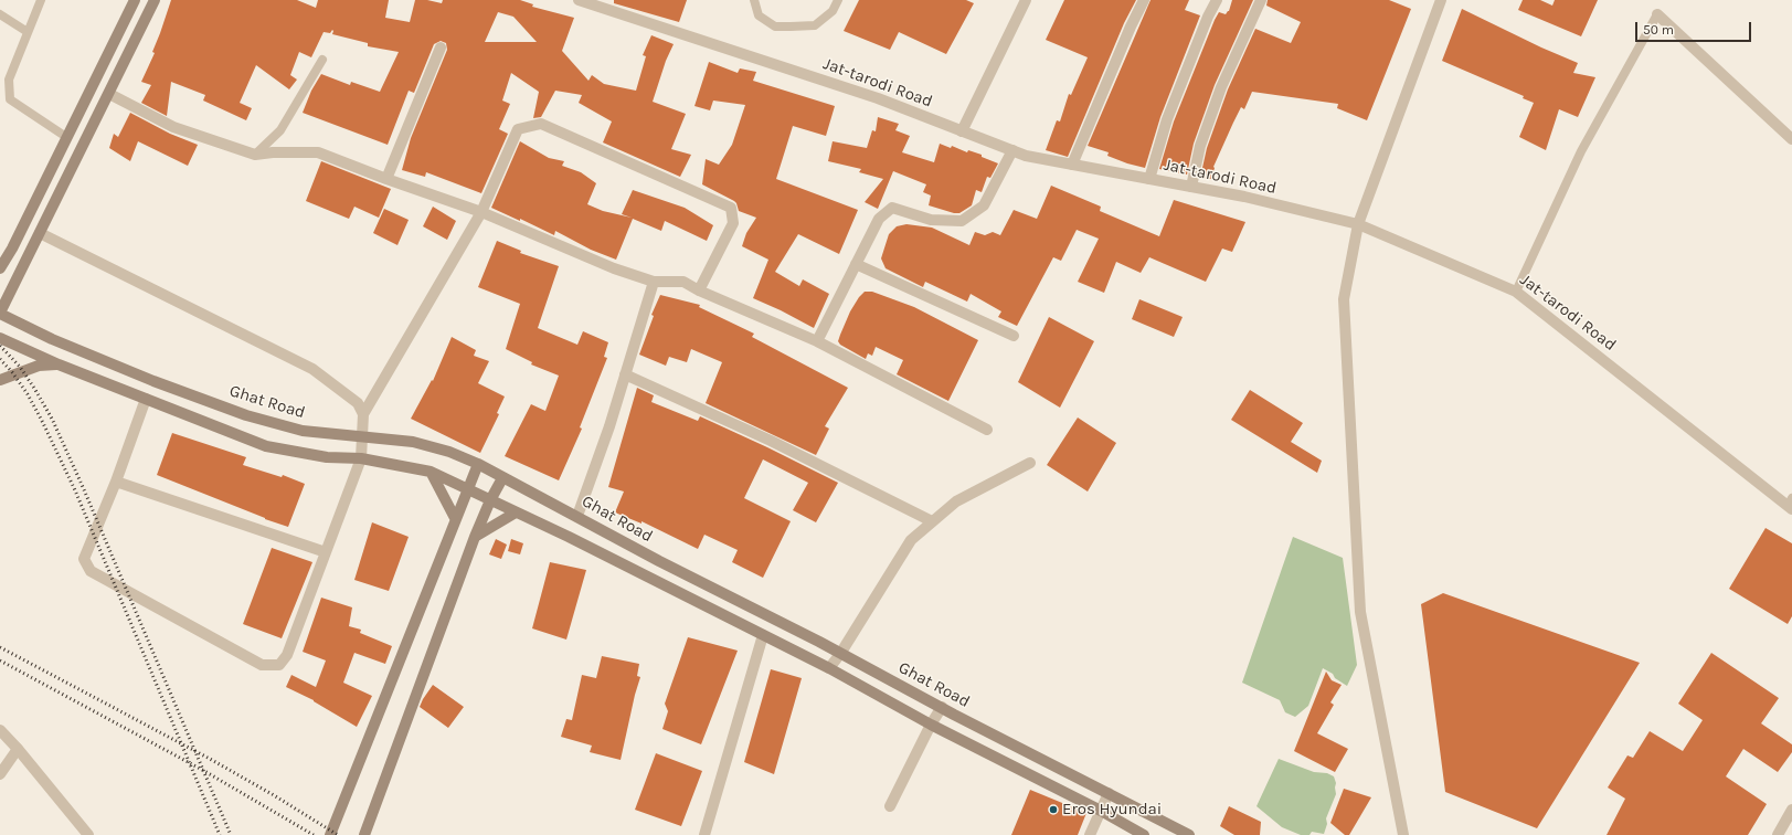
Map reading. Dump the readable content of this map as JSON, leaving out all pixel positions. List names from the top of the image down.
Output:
{
  "streets": {
    "main road": ["Ghat Road"],
    "street": ["Jat-tarodi Road"]
  },
  "places": ["Eros Hyundai"],
  "scale_bar": "50 m"
}
